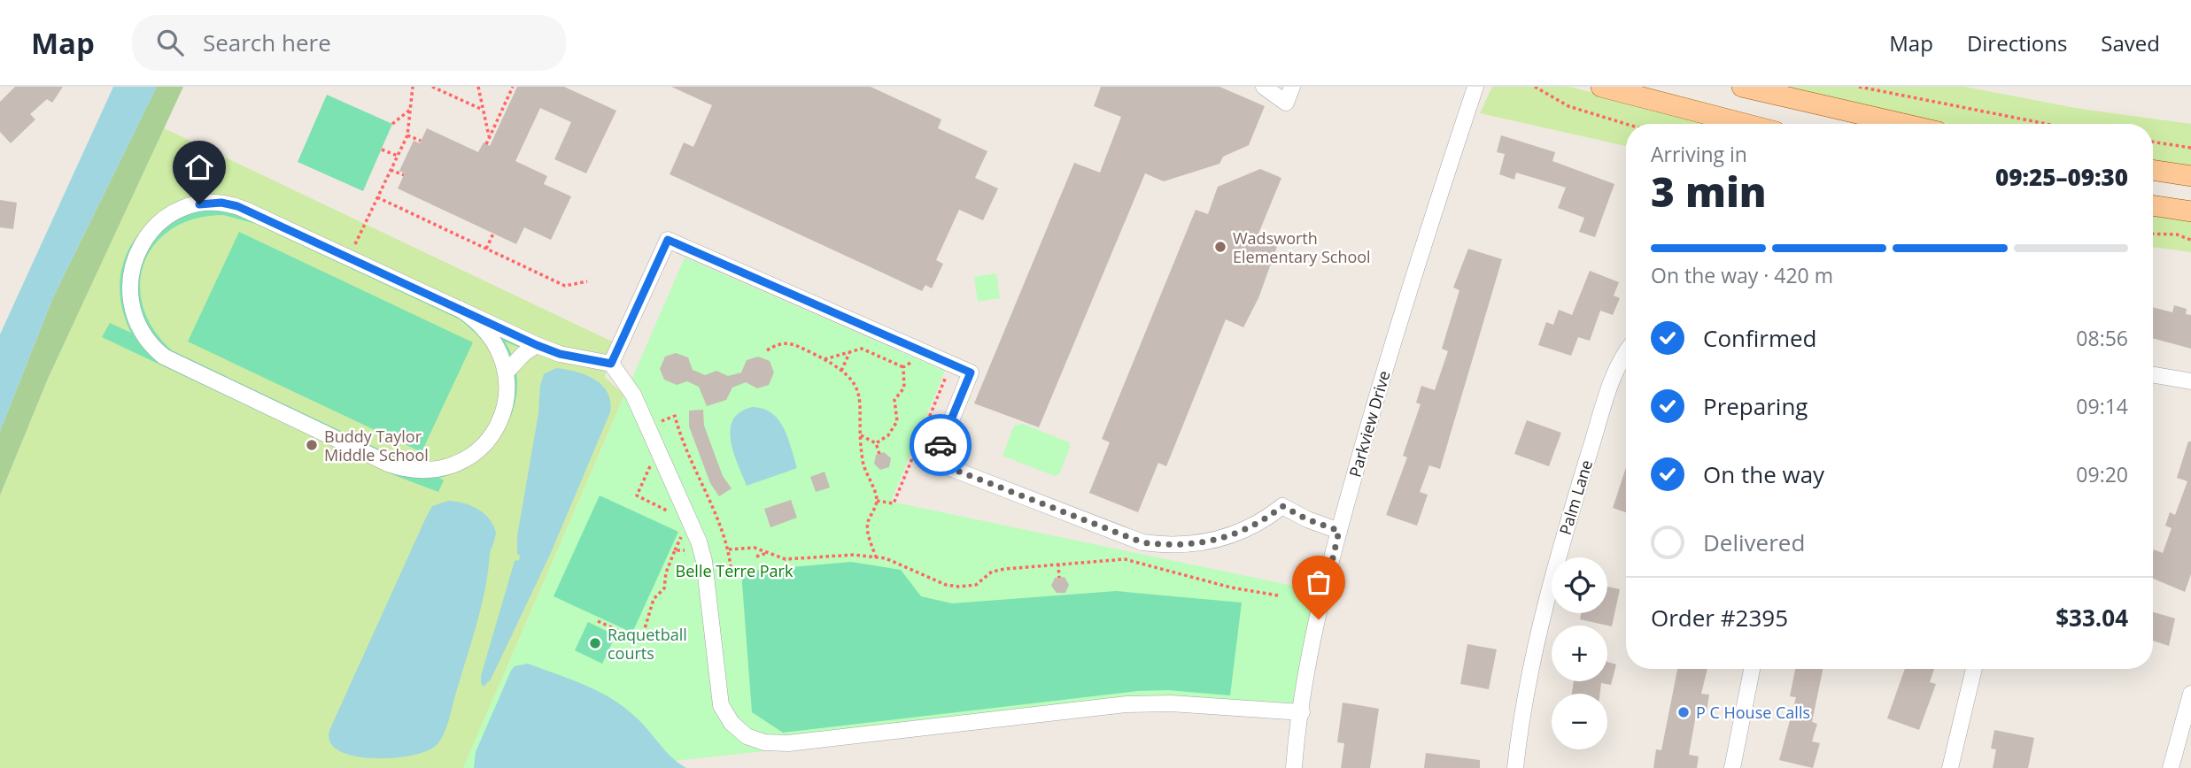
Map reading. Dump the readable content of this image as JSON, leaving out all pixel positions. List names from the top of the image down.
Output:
{
  "streets": {
    "street": ["Parkview Drive", "Palm Lane"]
  },
  "parks": ["Belle Terre Park"],
  "places": [
    "Wadsworth Elementary School",
    "Buddy Taylor Middle School",
    "Raquetball courts",
    "P C House Calls"
  ],
  "page": {
    "header": "Map",
    "search": "Search here",
    "nav": ["Map", "Directions", "Saved"],
    "heading": ["3 min", "Arriving in", "09:25–09:30"],
    "panel": ["Order #2395", "$33.04"],
    "bar": "On the way · 420 m",
    "list": [
      ["Confirmed", "08:56"],
      ["Preparing", "09:14"],
      ["On the way", "09:20"],
      "Delivered"
    ],
    "map_buttons": ["+", "−"]
  }
}
